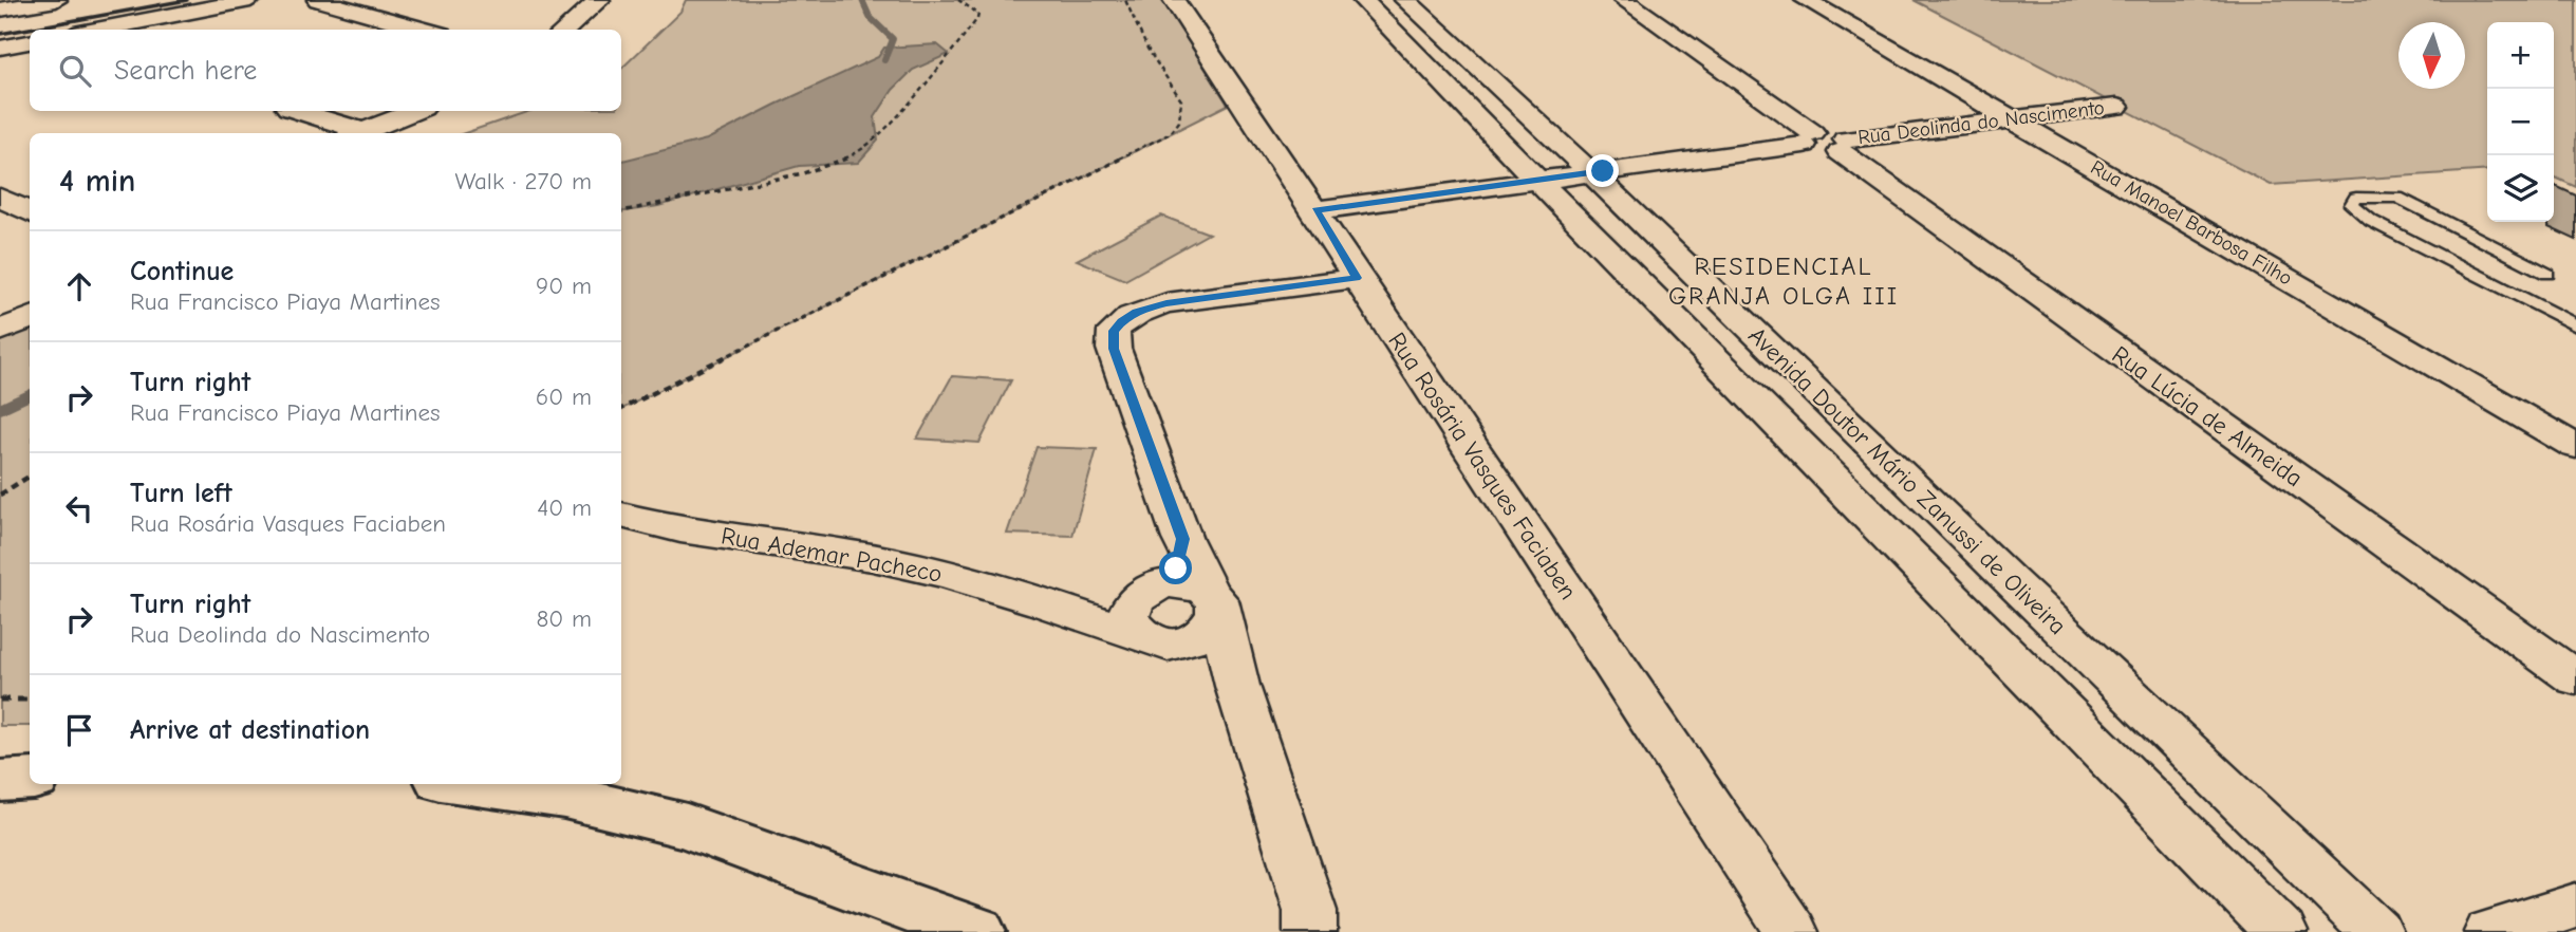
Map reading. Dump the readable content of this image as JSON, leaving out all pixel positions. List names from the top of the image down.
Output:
{
  "streets": {
    "street": [
      "Rua Deolinda do Nascimento",
      "Rua Manoel Barbosa Filho",
      "Rua Lúcia de Almeida",
      "Rua Rosária Vasques Faciaben",
      "Avenida Doutor Mário Zanussi de Oliveira",
      "Rua Ademar Pacheco"
    ]
  },
  "crossings": [
    ["Rua Deolinda do Nascimento", "Rua Manoel Barbosa Filho"],
    ["Rua Deolinda do Nascimento", "Rua Lúcia de Almeida"],
    ["Rua Deolinda do Nascimento", "Rua Rosária Vasques Faciaben"],
    ["Rua Deolinda do Nascimento", "Avenida Doutor Mário Zanussi de Oliveira"]
  ],
  "districts": ["RESIDENCIAL GRANJA OLGA III"],
  "north": "bottom",
  "page": {
    "map_buttons": ["+", "−"],
    "search": "Search here",
    "heading": ["4 min", "Walk · 270 m"],
    "list": [
      ["Continue", "Rua Francisco Piaya Martines", "90 m"],
      ["Turn right", "Rua Francisco Piaya Martines", "60 m"],
      ["Turn left", "Rua Rosária Vasques Faciaben", "40 m"],
      ["Turn right", "Rua Deolinda do Nascimento", "80 m"],
      "Arrive at destination"
    ]
  }
}
